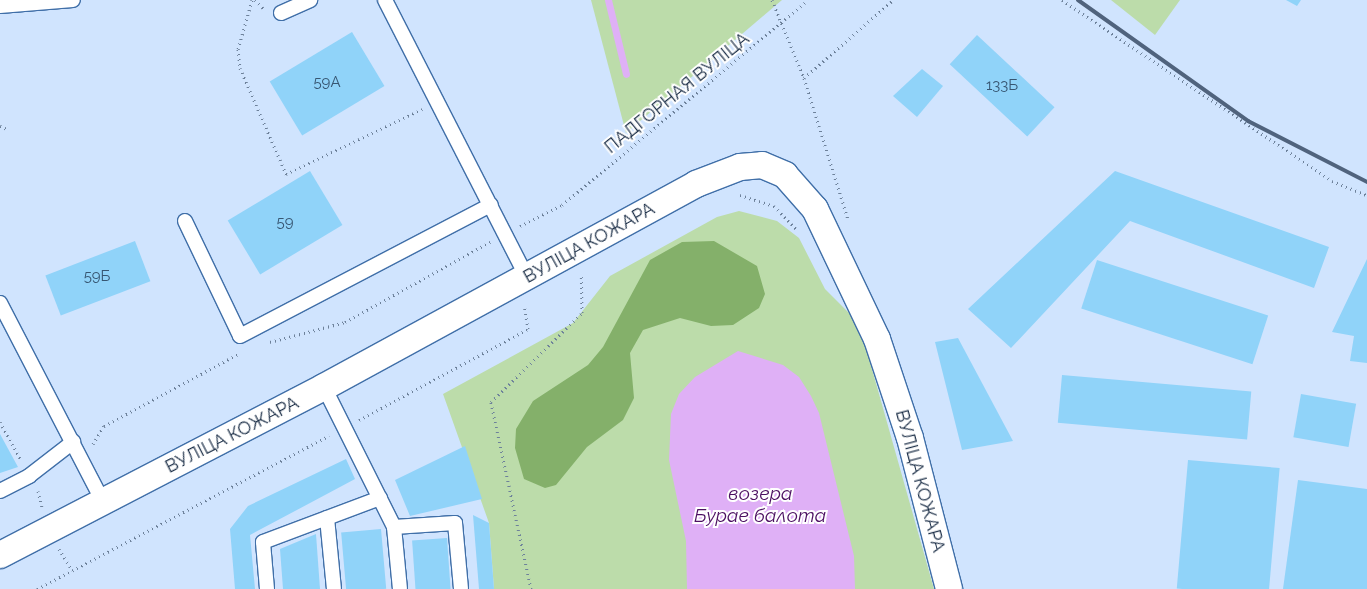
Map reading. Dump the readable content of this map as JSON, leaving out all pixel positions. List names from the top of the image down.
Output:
{
  "streets": {
    "street": ["ВУЛІЦА КОЖАРА"],
    "path": ["ПАДГОРНАЯ ВУЛІЦА"]
  },
  "water": ["возера Бурае балота"],
  "house_numbers": [
    "59А",
    "133Б",
    "59",
    "59Б"
  ]
}
